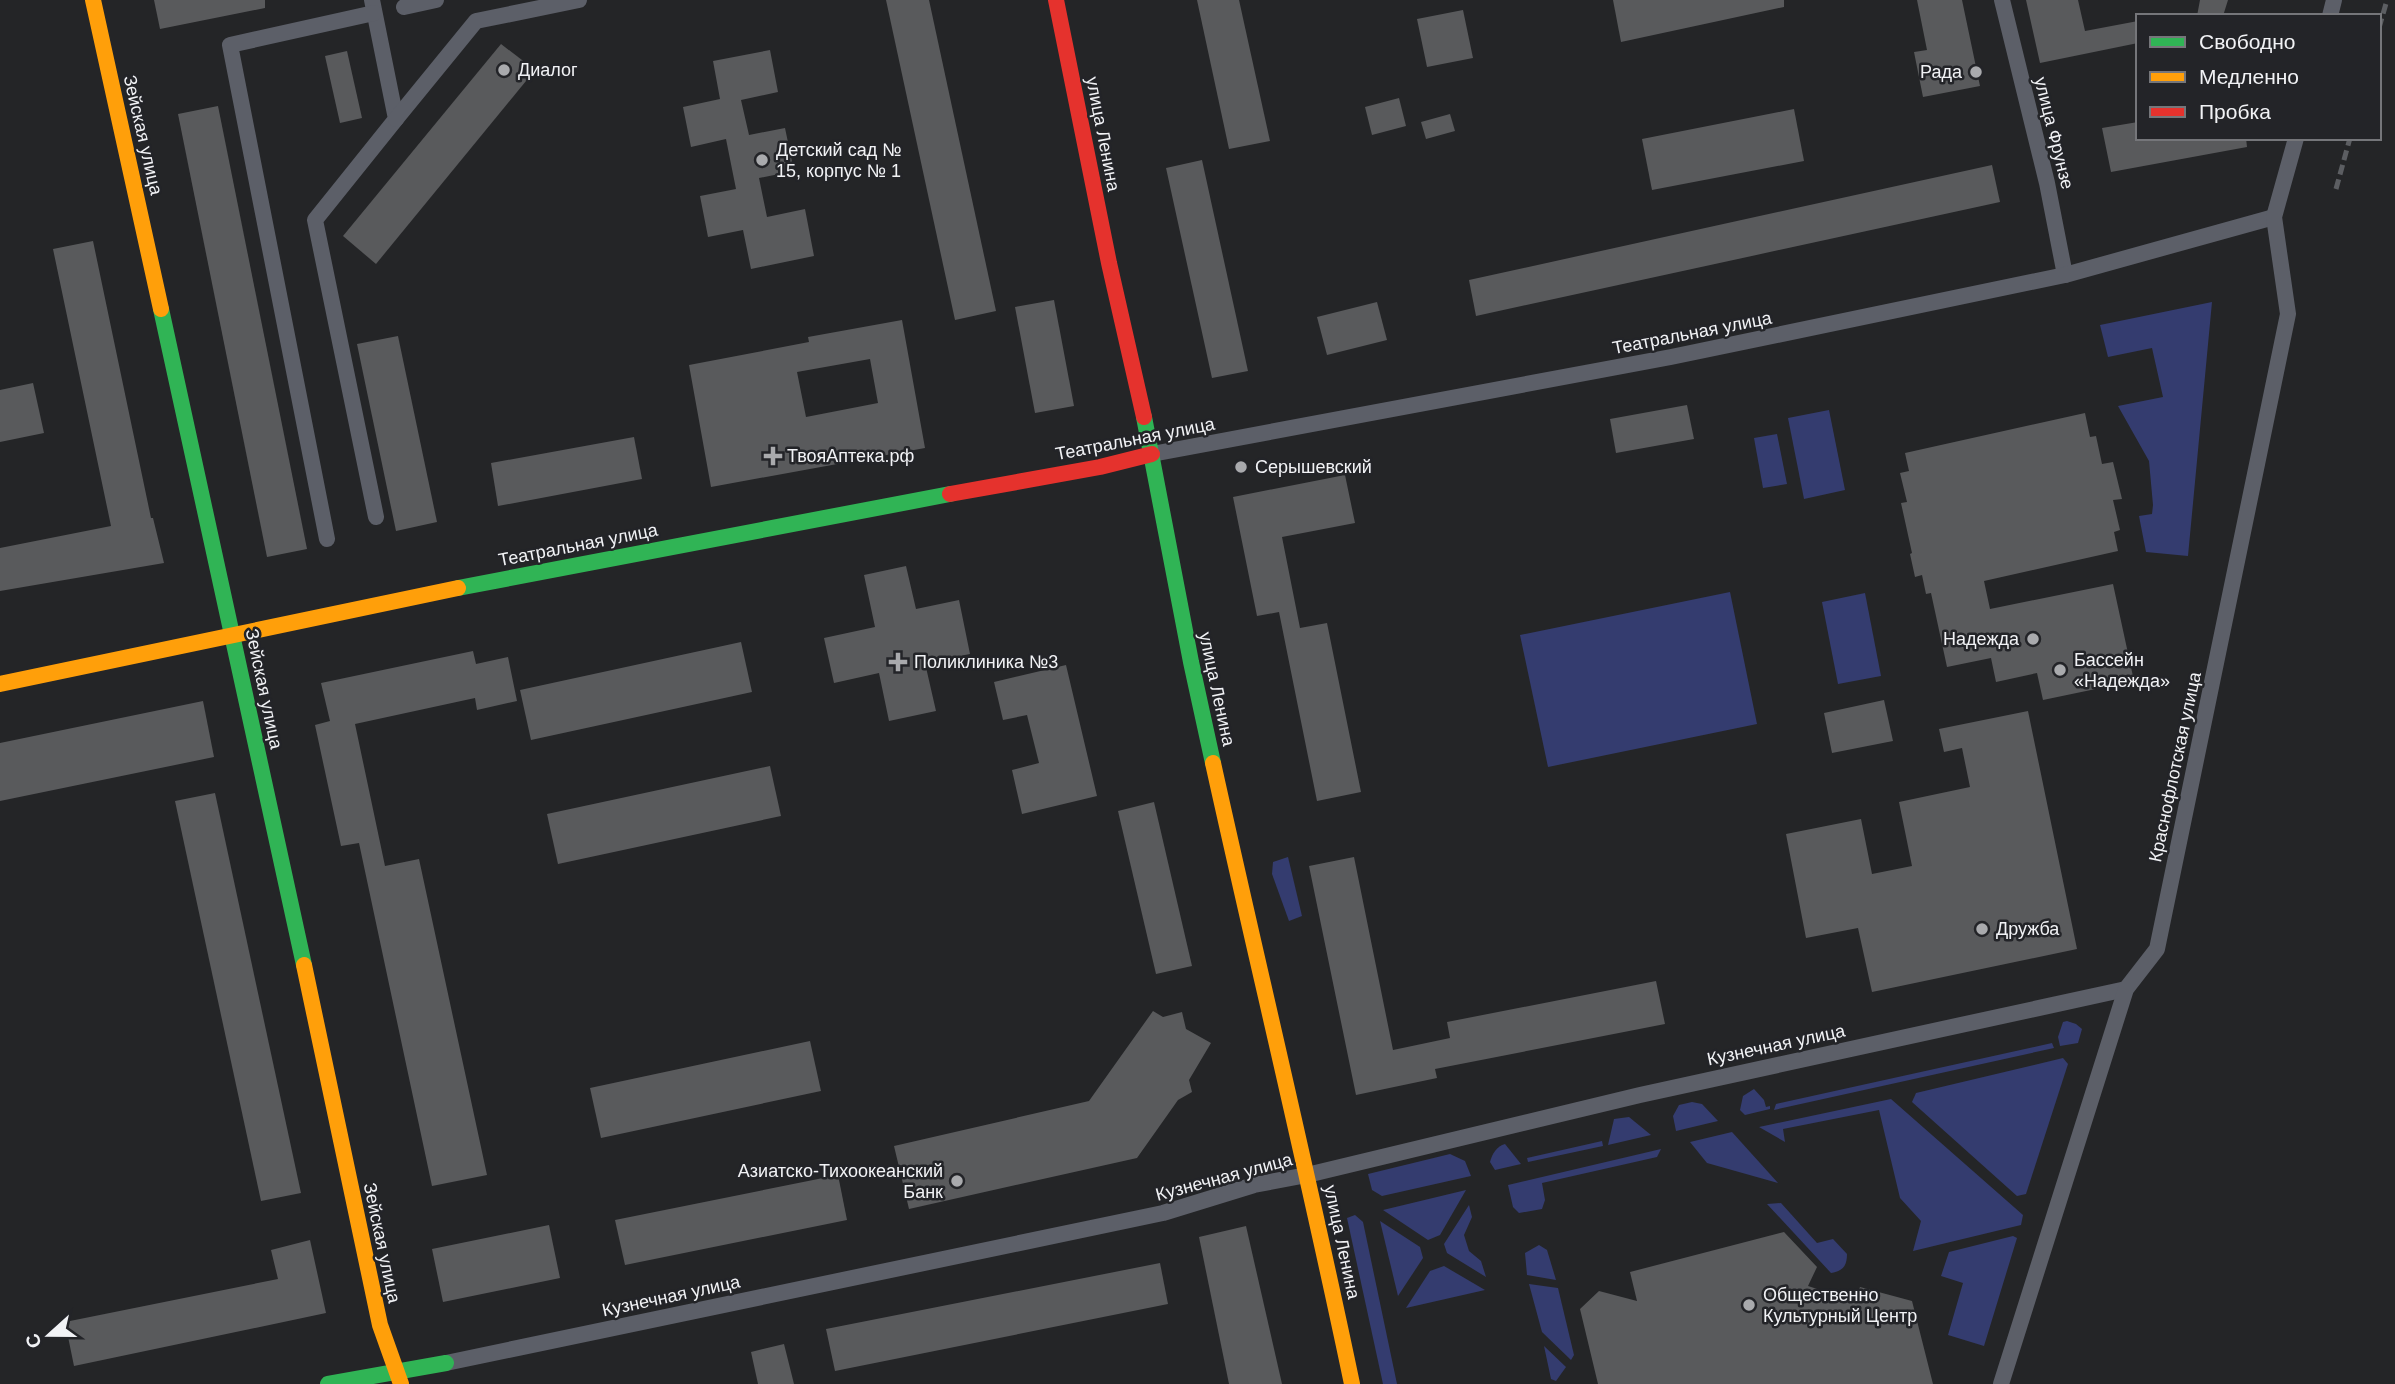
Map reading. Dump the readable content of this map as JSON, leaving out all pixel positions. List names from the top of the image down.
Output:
{
  "streets": {
    "main road": [
      "улица Ленина",
      "Зейская улица",
      "Театральная улица",
      "Кузнечная улица"
    ],
    "street": ["улица Фрунзе", "Краснофлотская улица"]
  },
  "crossings": [
    ["улица Фрунзе", "Театральная улица"],
    ["улица Ленина", "Театральная улица"],
    ["улица Ленина", "Кузнечная улица"],
    ["Зейская улица", "Театральная улица"],
    ["Зейская улица", "Кузнечная улица"],
    ["Театральная улица", "Краснофлотская улица"],
    ["Краснофлотская улица", "Кузнечная улица"]
  ],
  "places": {
    "other": [
      "Диалог",
      "Рада",
      "Детский сад № 15, корпус № 1",
      "Серышевский",
      "Надежда",
      "Бассейн «Надежда»",
      "Дружба",
      "Азиатско-Тихоокеанский Банк",
      "Общественно Культурный Центр"
    ],
    "health": ["ТвояАптека.рф", "Поликлиника №3"]
  },
  "legend": ["Свободно", "Медленно", "Пробка"],
  "north": "left"
}
